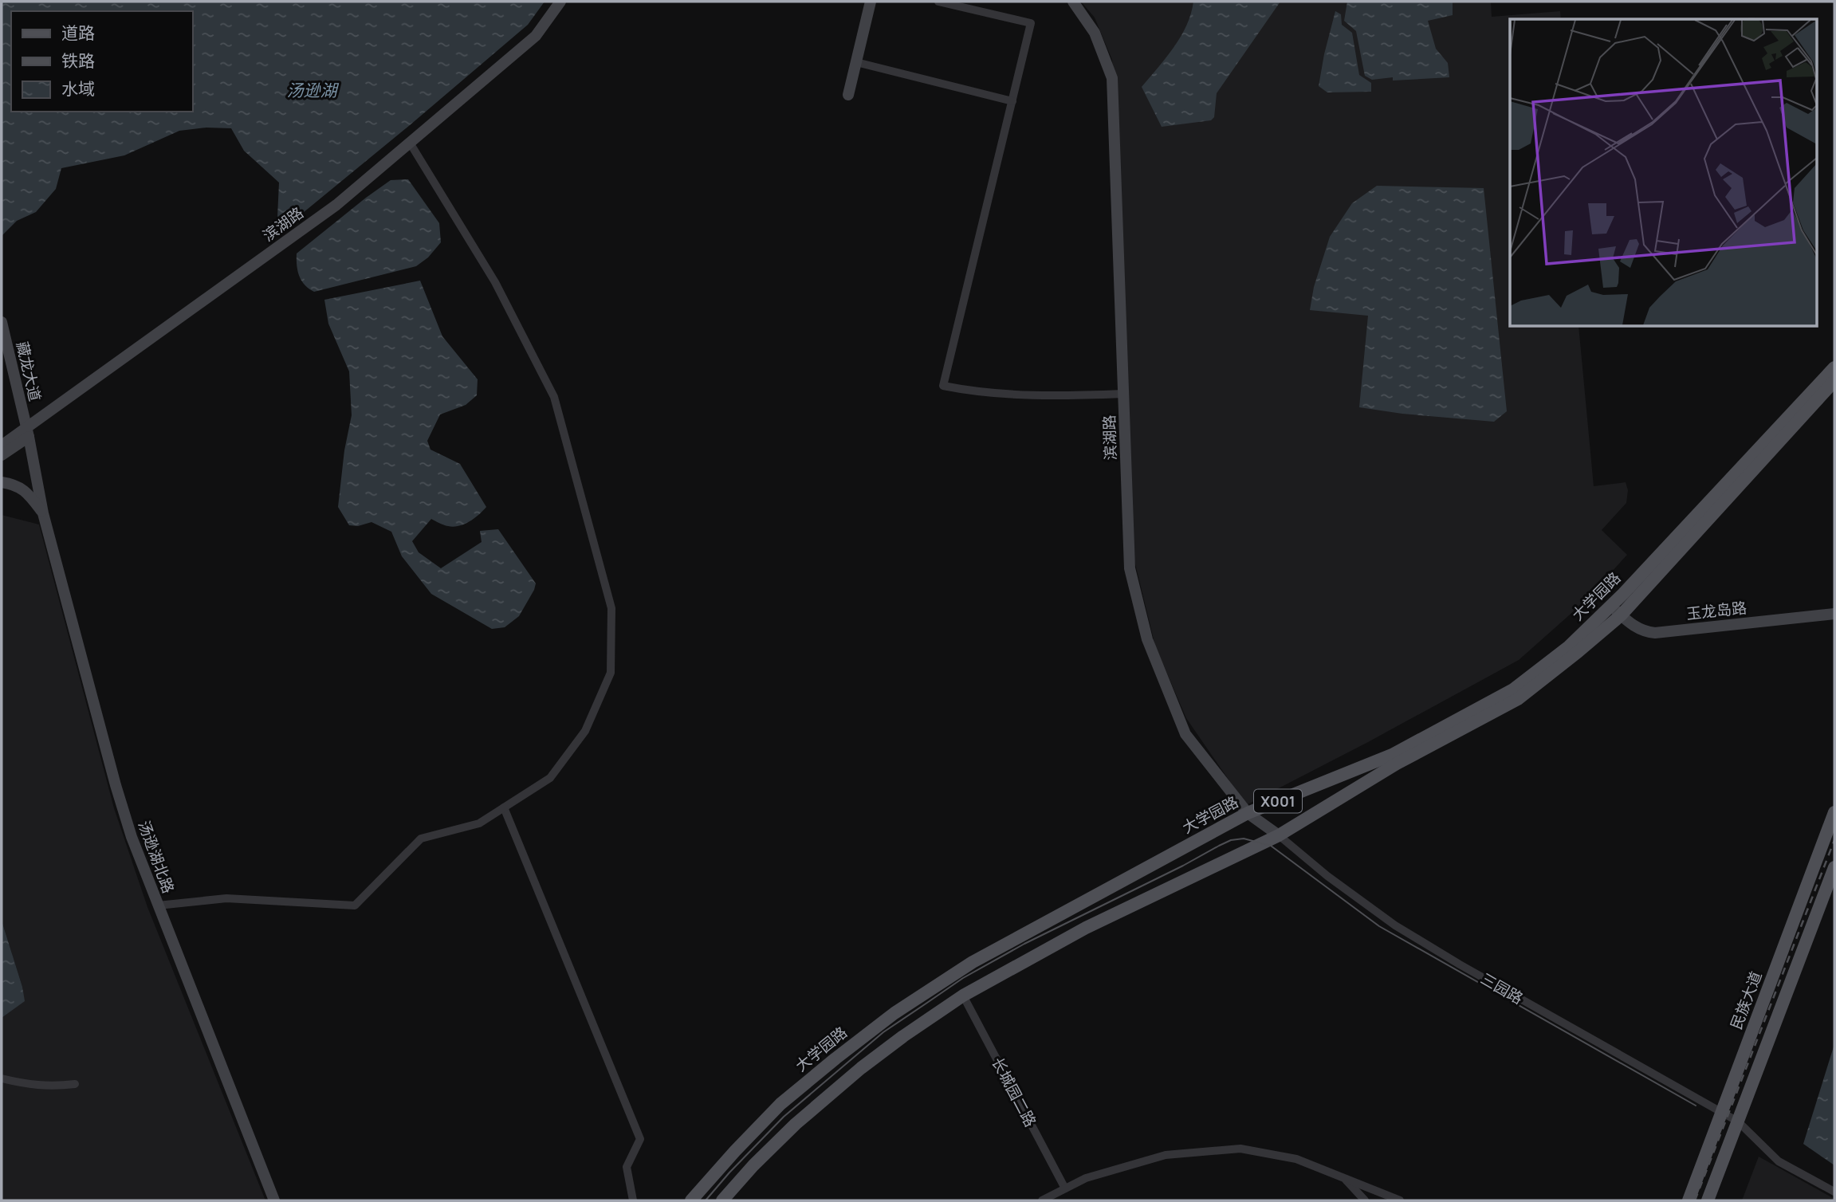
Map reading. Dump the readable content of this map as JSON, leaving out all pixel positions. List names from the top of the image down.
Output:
{
  "streets": {
    "main road": ["大学园路", "X001", "民族大道"],
    "street": [
      "滨湖路",
      "藏龙大道",
      "玉龙岛路",
      "汤逊湖北路",
      "三园路",
      "长城园二路"
    ]
  },
  "crossings": [
    ["滨湖路", "藏龙大道"],
    ["滨湖路", "大学园路"],
    ["滨湖路", "汤逊湖北路"],
    ["滨湖路", "三园路"],
    ["藏龙大道", "汤逊湖北路"],
    ["大学园路", "玉龙岛路"],
    ["大学园路", "三园路"],
    ["大学园路", "长城园二路"],
    ["三园路", "民族大道"]
  ],
  "water": ["汤逊湖"],
  "legend": ["道路", "铁路", "水域"]
}
